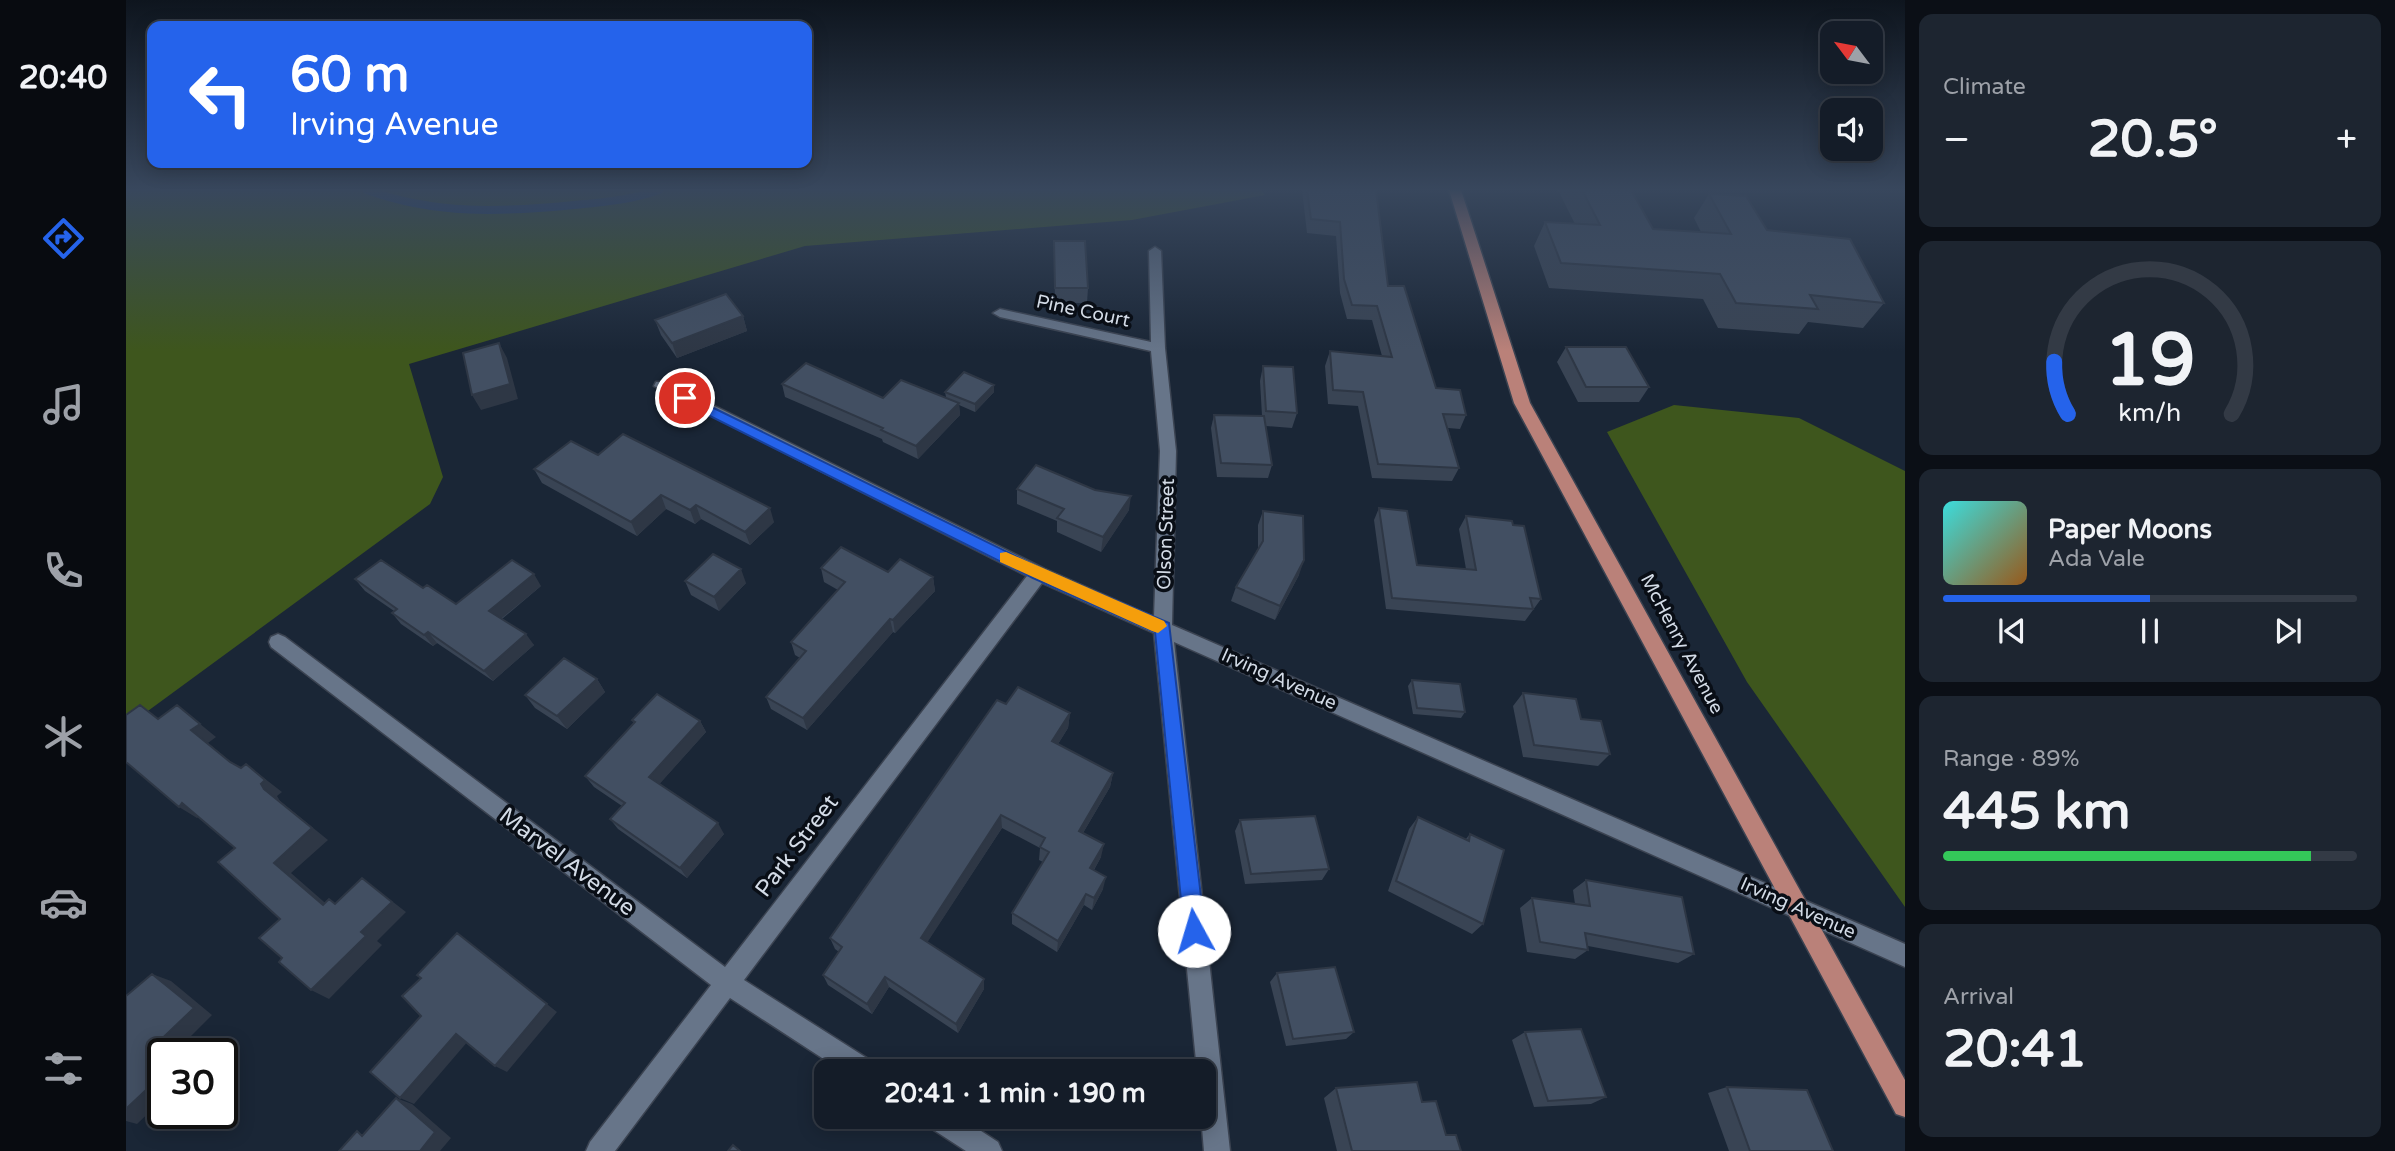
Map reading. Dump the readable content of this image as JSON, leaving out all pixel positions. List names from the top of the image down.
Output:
{
  "streets": {
    "main road": ["McHenry Avenue"],
    "street": [
      "Pine Court",
      "Olson Street",
      "Irving Avenue",
      "Park Street",
      "Marvel Avenue"
    ]
  },
  "crossings": [
    ["Pine Court", "Olson Street"],
    ["Olson Street", "Irving Avenue"],
    ["McHenry Avenue", "Irving Avenue"],
    ["Irving Avenue", "Park Street"],
    ["Park Street", "Marvel Avenue"]
  ],
  "north": "top left",
  "page": {
    "tabs": "20:40",
    "tile": [
      "Climate",
      ["Range · 89%", "445 km"],
      ["Arrival", "20:41"]
    ],
    "turn": ["60 m", "Irving Avenue"],
    "heat": ["−", "20.5°", "+"],
    "song": ["Paper Moons", "Ada Vale"],
    "limit": "30",
    "trip": "20:41 · 1 min · 190 m",
    "gauge": ["19", "km/h"]
  }
}
